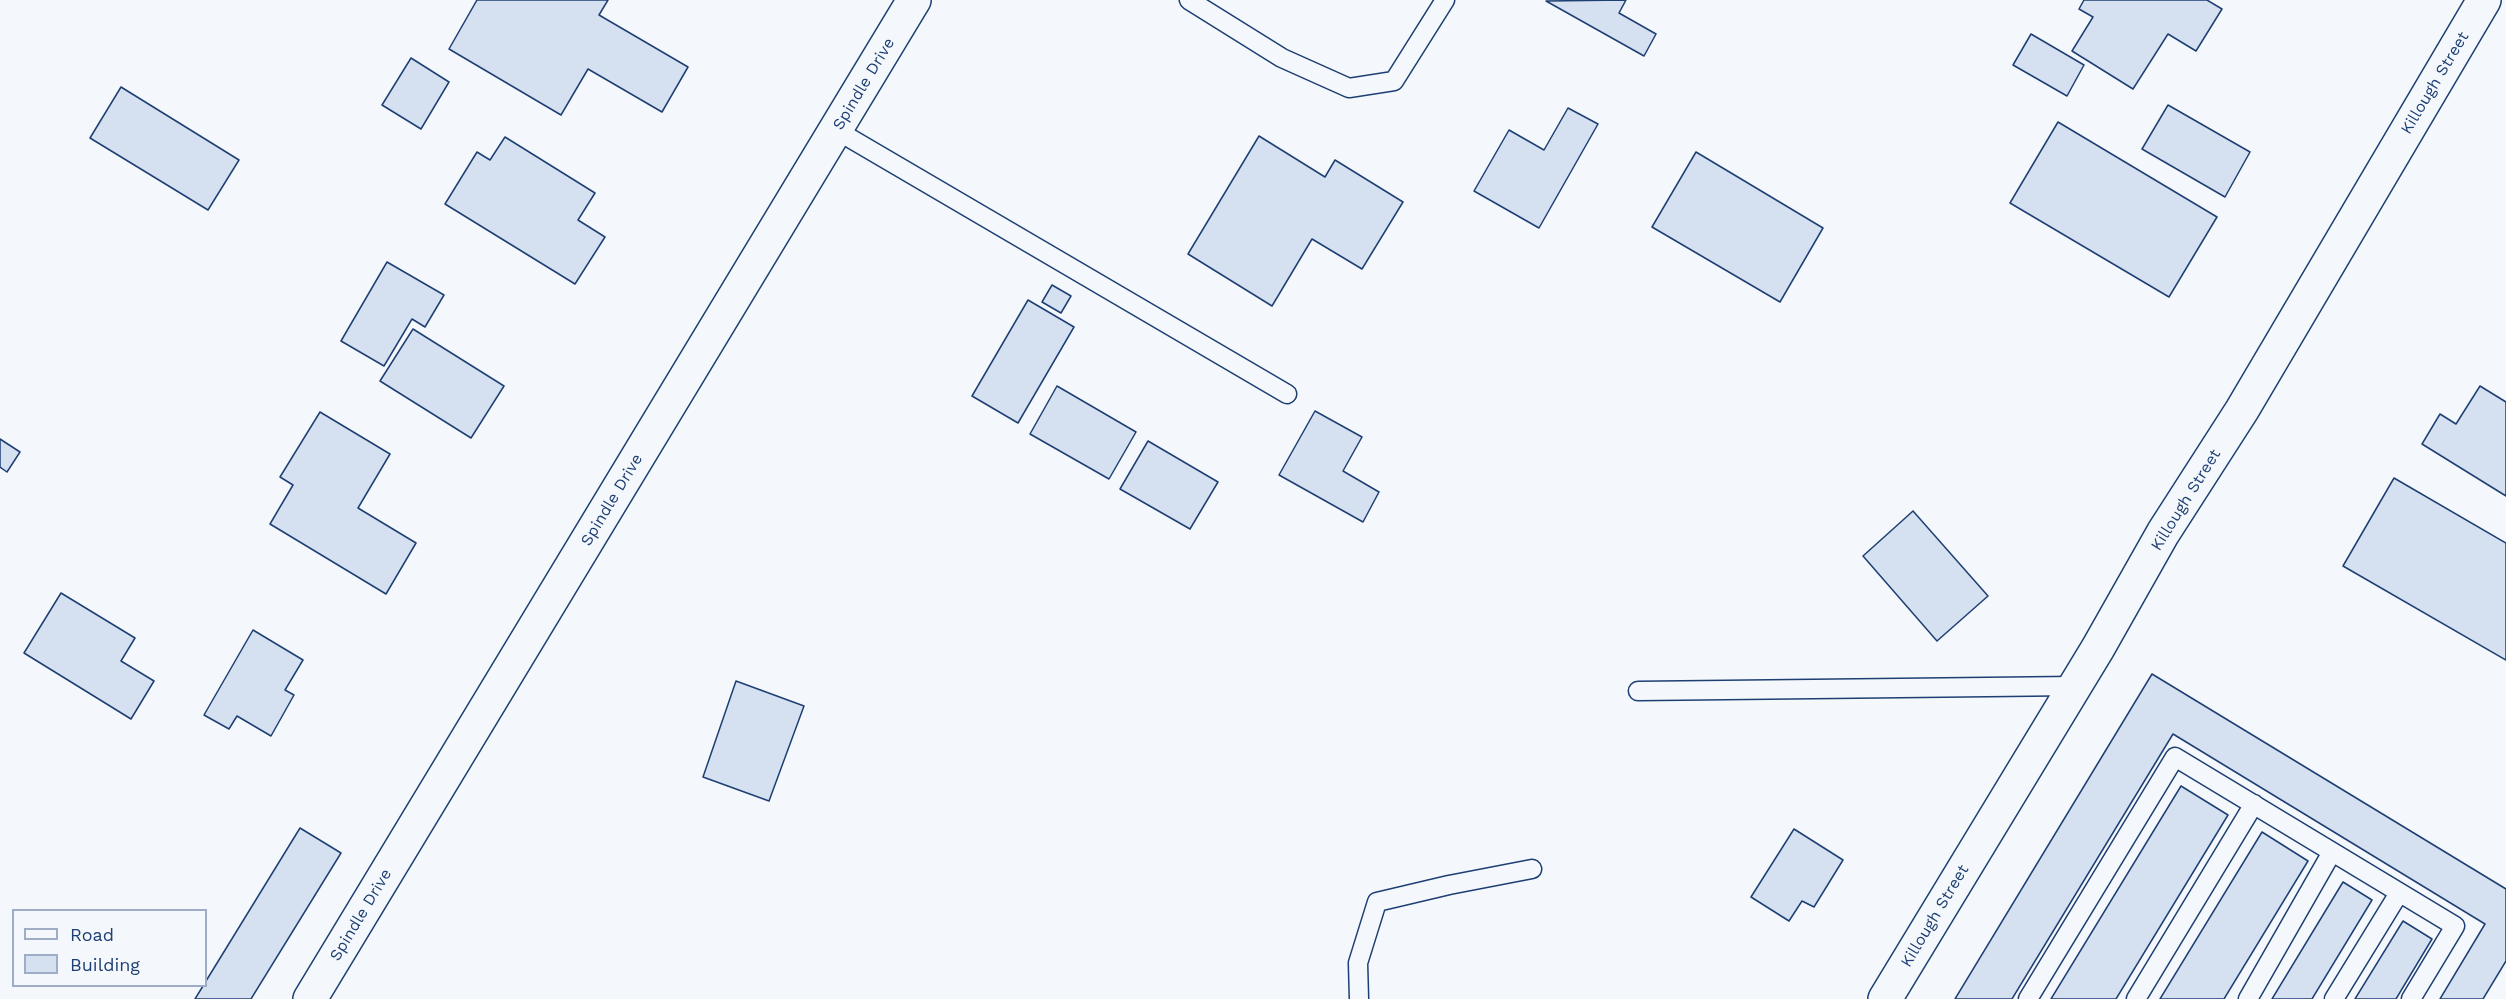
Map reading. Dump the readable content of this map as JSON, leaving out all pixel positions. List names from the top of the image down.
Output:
{
  "streets": {
    "street": ["Killough Street", "Spindle Drive"]
  },
  "legend": ["Road", "Building"]
}
